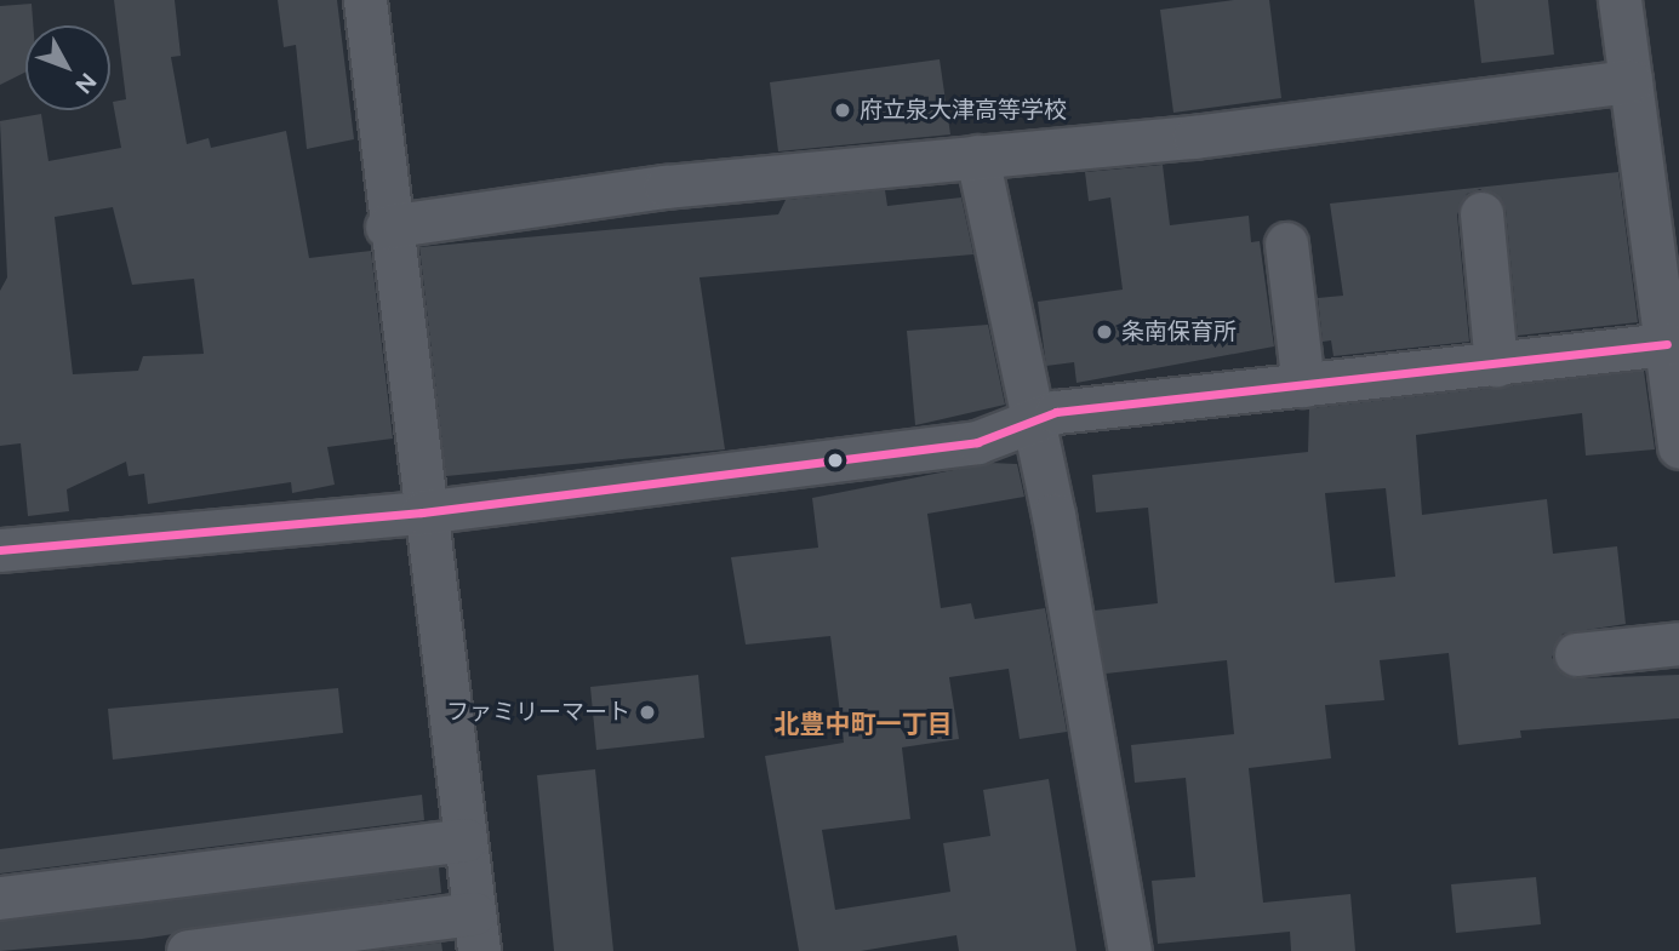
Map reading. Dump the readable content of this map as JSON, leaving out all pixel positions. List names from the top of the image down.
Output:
{
  "districts": ["北豊中町一丁目"],
  "places": ["府立泉大津高等学校", "条南保育所", "ファミリーマート"],
  "north": "bottom right"
}
